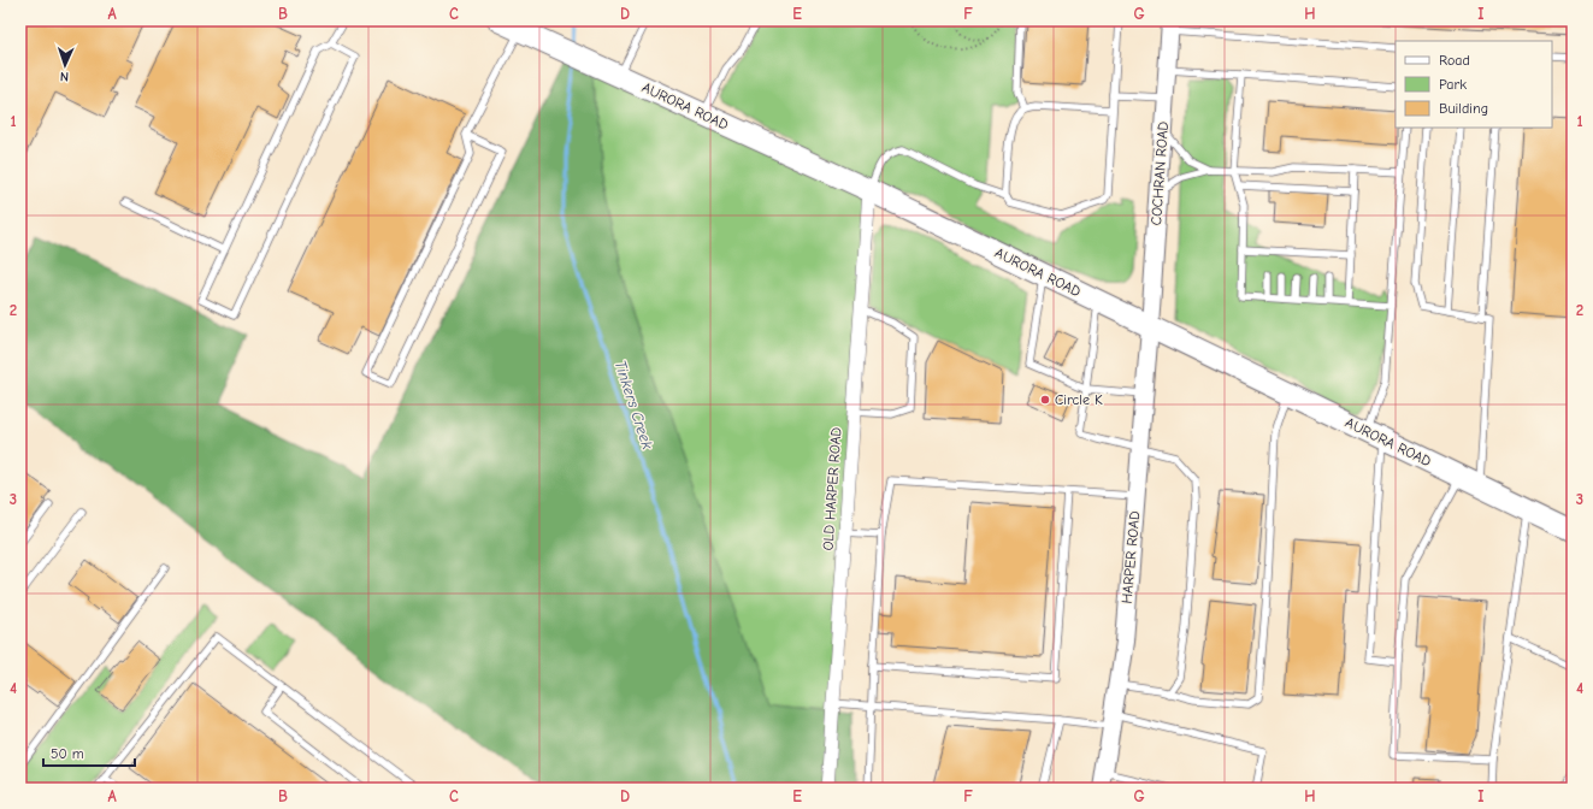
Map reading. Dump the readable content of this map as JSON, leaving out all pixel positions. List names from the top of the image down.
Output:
{
  "streets": {
    "main road": ["AURORA ROAD"],
    "street": ["COCHRAN ROAD", "OLD HARPER ROAD", "HARPER ROAD"]
  },
  "crossings": [
    ["AURORA ROAD", "COCHRAN ROAD"],
    ["AURORA ROAD", "OLD HARPER ROAD"],
    ["AURORA ROAD", "HARPER ROAD"],
    ["COCHRAN ROAD", "HARPER ROAD"]
  ],
  "water": ["Tinkers Creek"],
  "places": ["Circle K"],
  "legend": ["Road", "Park", "Building"],
  "scale_bar": "50 m",
  "north": "bottom",
  "grid": {
    "columns": [
      "A",
      "B",
      "C",
      "D",
      "E",
      "F",
      "G",
      "H",
      "I"
    ],
    "rows": [
      "1",
      "2",
      "3",
      "4"
    ]
  }
}
